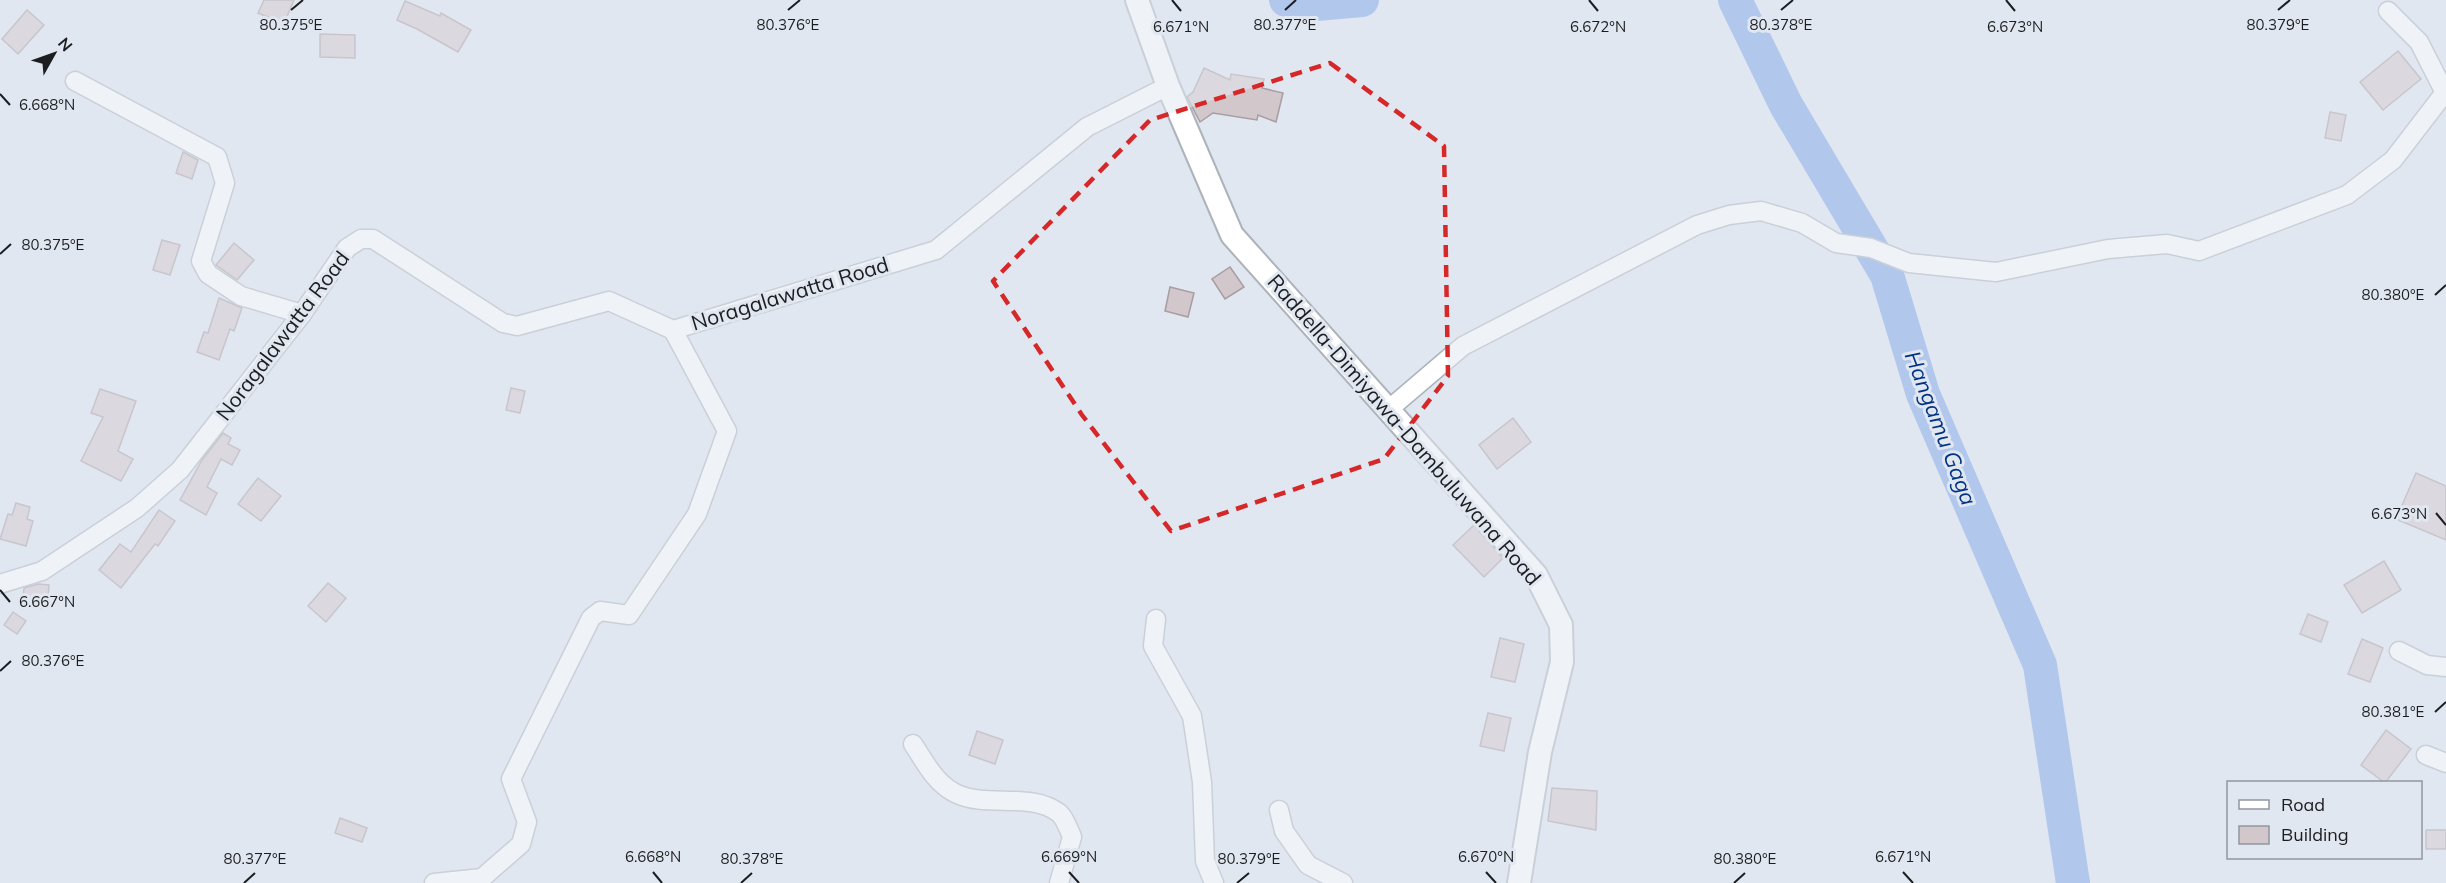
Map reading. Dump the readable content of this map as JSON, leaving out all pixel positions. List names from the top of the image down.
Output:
{
  "streets": {
    "street": ["Noragalawatta Road", "Raddella-Dimiyawa-Dambuluwana Road"]
  },
  "crossings": [
    ["Noragalawatta Road", "Raddella-Dimiyawa-Dambuluwana Road"]
  ],
  "water": ["Hangamu Gaga"],
  "legend": ["Road", "Building"],
  "north": "top right",
  "coordinates": [
    "80.375°E",
    "80.376°E",
    "80.377°E",
    "80.378°E",
    "80.379°E",
    "6.671°N",
    "6.672°N",
    "6.673°N",
    "6.668°N",
    "80.380°E",
    "6.667°N",
    "80.381°E",
    "6.669°N",
    "6.670°N"
  ]
}
